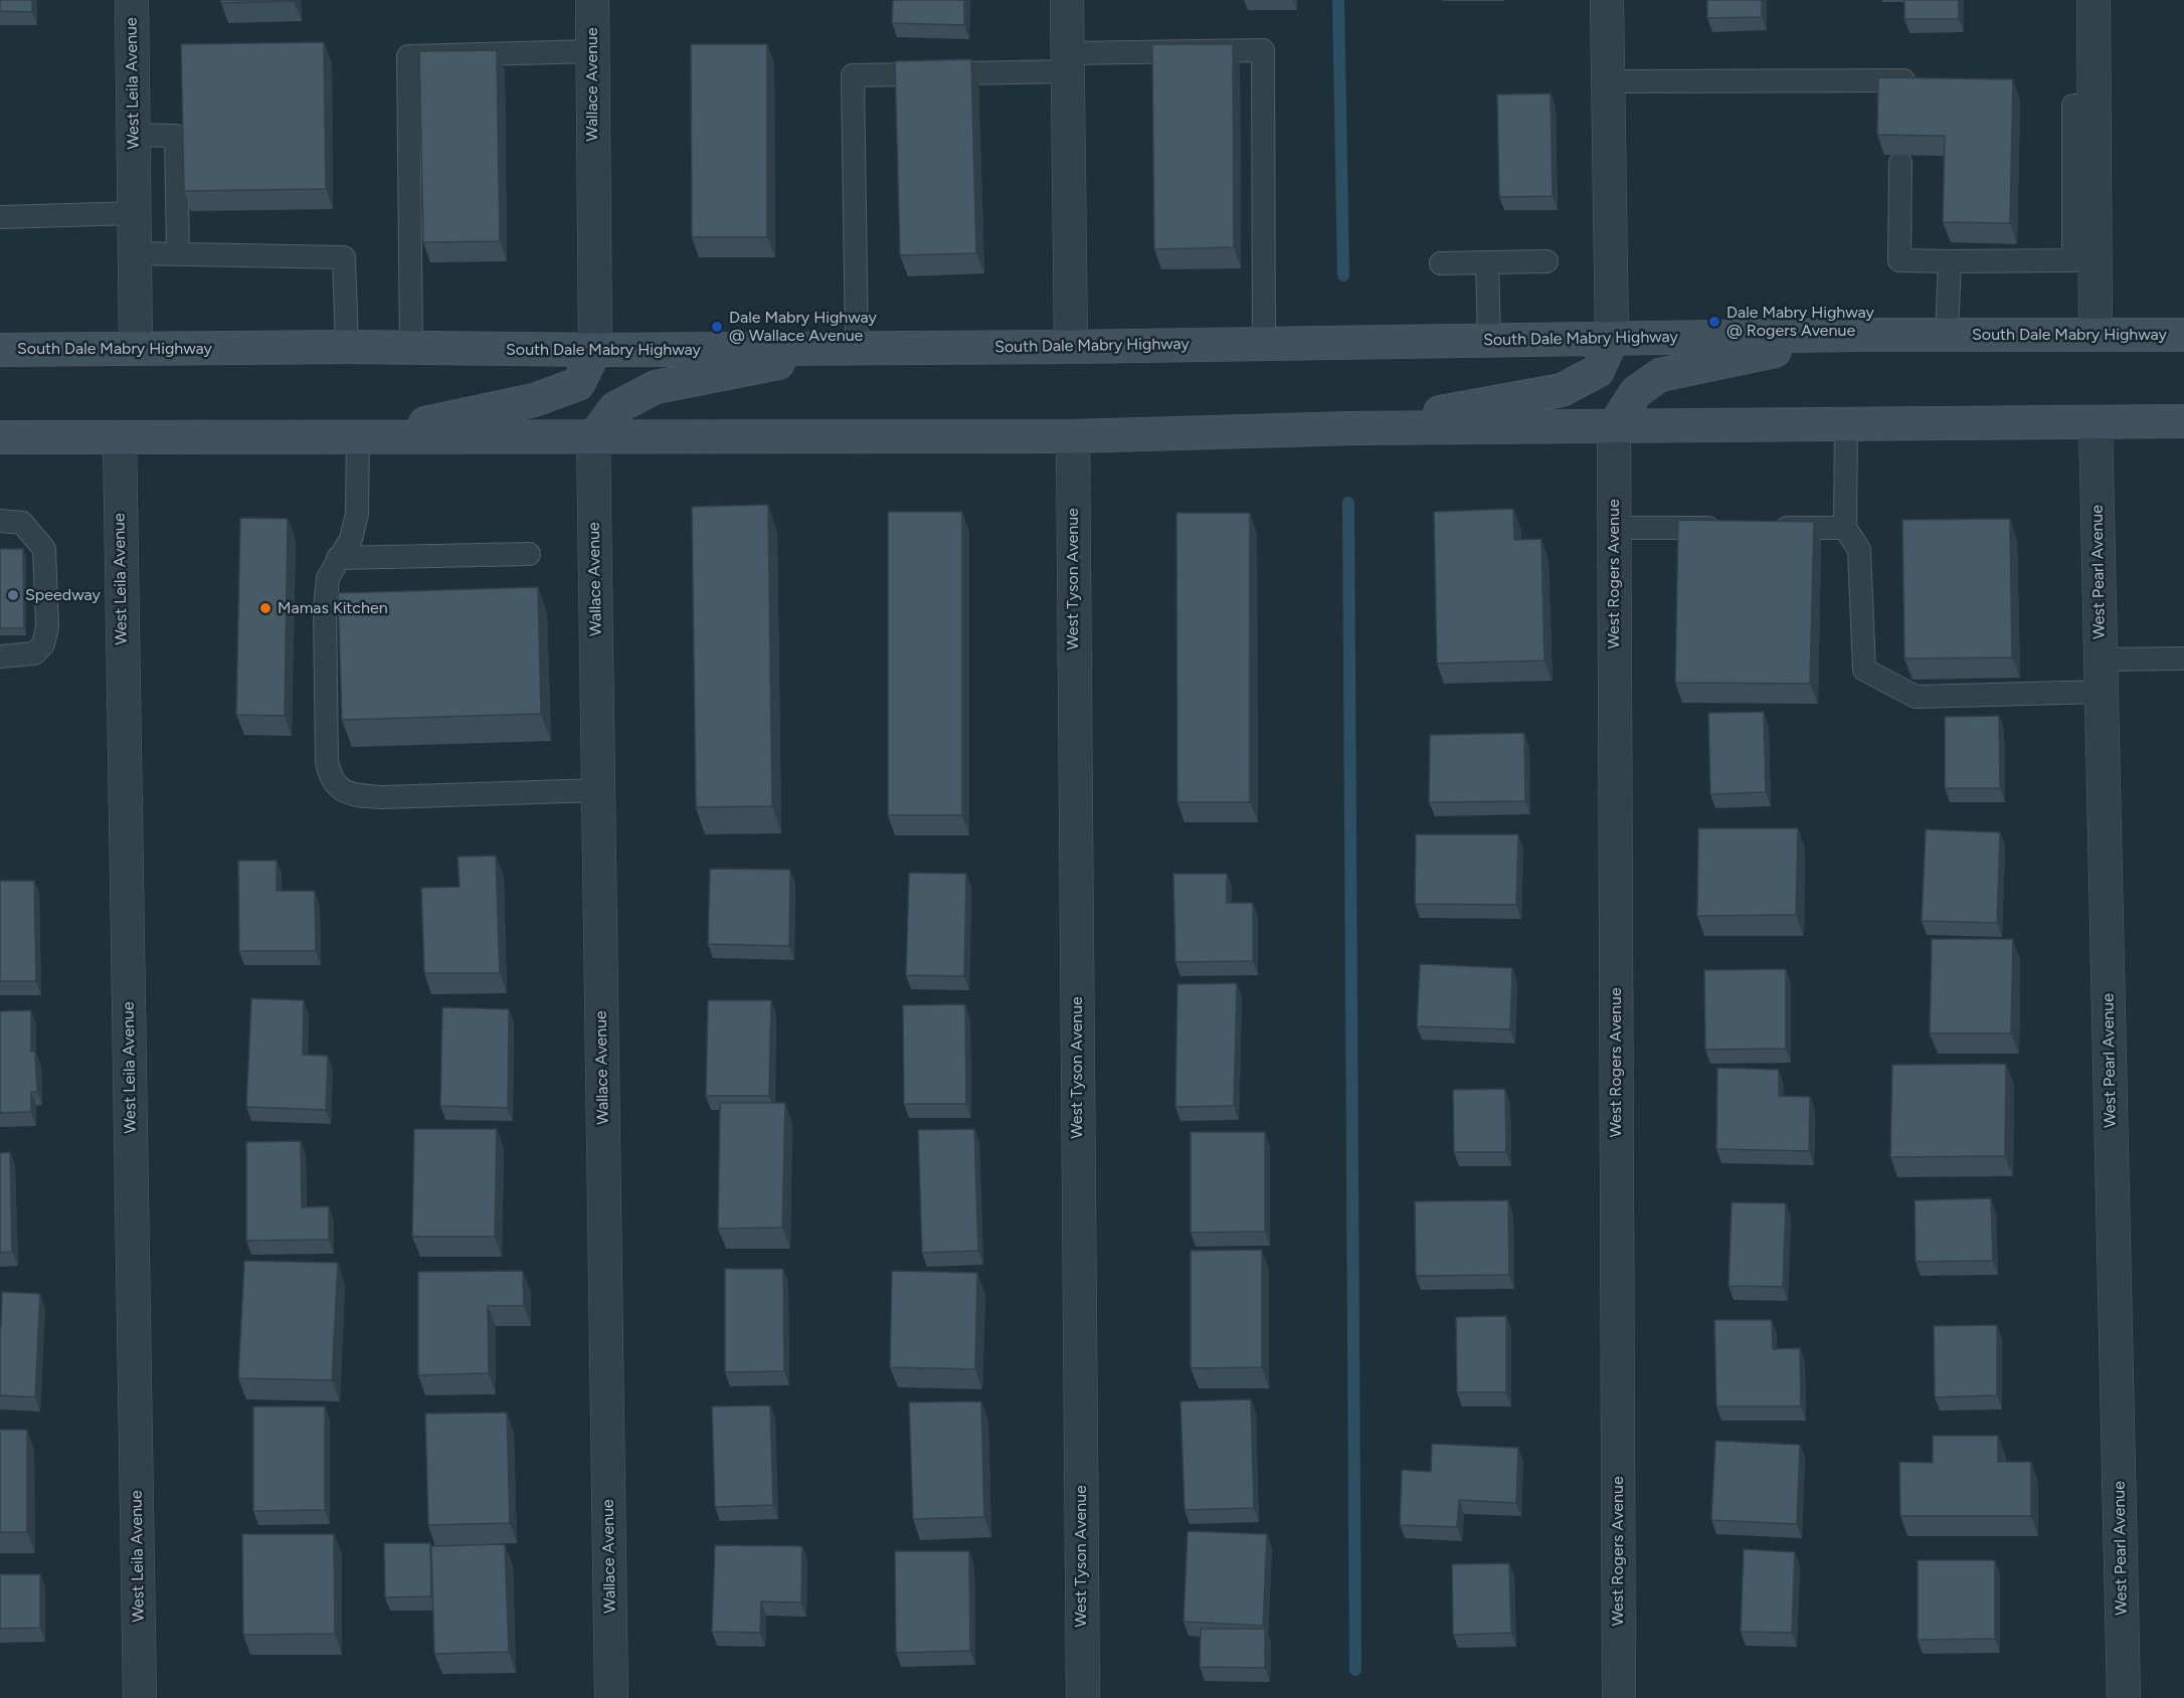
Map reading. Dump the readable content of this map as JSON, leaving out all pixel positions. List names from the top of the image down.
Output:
{
  "streets": {
    "main road": ["South Dale Mabry Highway"],
    "street": [
      "West Leila Avenue",
      "Wallace Avenue",
      "West Pearl Avenue",
      "West Rogers Avenue",
      "West Tyson Avenue"
    ]
  },
  "crossings": [
    ["West Leila Avenue", "South Dale Mabry Highway"],
    ["Wallace Avenue", "South Dale Mabry Highway"]
  ],
  "places": [
    "Dale Mabry Highway @ Rogers Avenue",
    "Dale Mabry Highway @ Wallace Avenue",
    "Speedway",
    "Mamas Kitchen"
  ]
}
